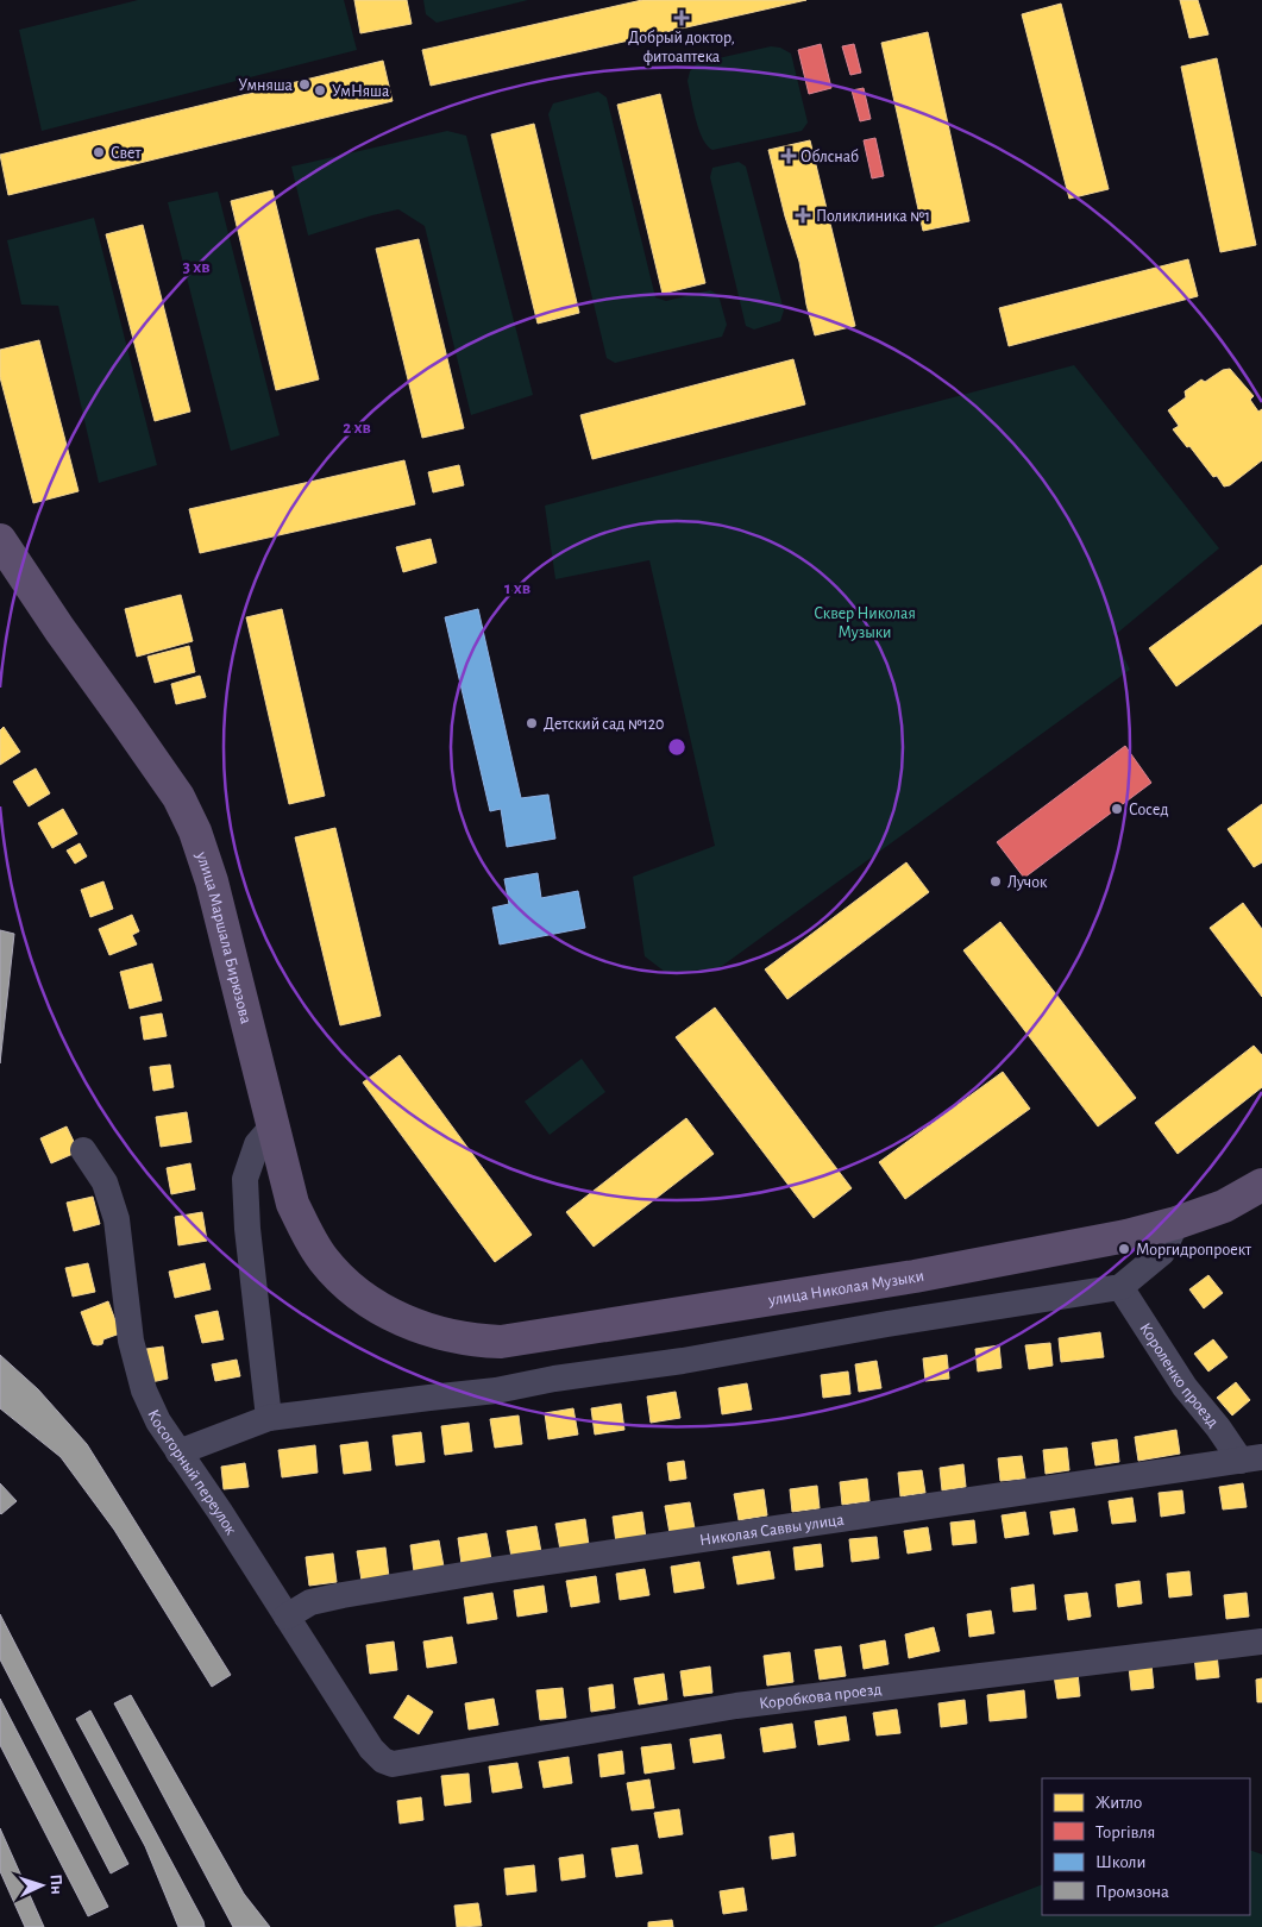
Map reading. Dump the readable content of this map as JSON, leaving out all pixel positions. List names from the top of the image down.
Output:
{
  "streets": {
    "main road": ["улица Маршала Бирюзова", "улица Николая Музыки"],
    "street": [
      "Короленко проезд",
      "Косогорный переулок",
      "Николая Саввы улица",
      "Коробкова проезд"
    ]
  },
  "crossings": [
    ["улица Маршала Бирюзова", "улица Николая Музыки"],
    ["Короленко проезд", "Николая Саввы улица"],
    ["Косогорный переулок", "Николая Саввы улица"],
    ["Косогорный переулок", "Коробкова проезд"]
  ],
  "parks": ["Сквер Николая Музыки"],
  "places": {
    "health": ["Добрый доктор, фитоаптека", "Облснаб", "Поликлиника №1"],
    "other": [
      "Умняша",
      "УмНяша",
      "Свет",
      "Детский сад №120",
      "Сосед",
      "Лучок",
      "Моргидропроект"
    ]
  },
  "legend": [
    "Житло",
    "Торгівля",
    "Школи",
    "Промзона"
  ],
  "north": "right",
  "rings": ["3 хв", "2 хв", "1 хв"]
}
